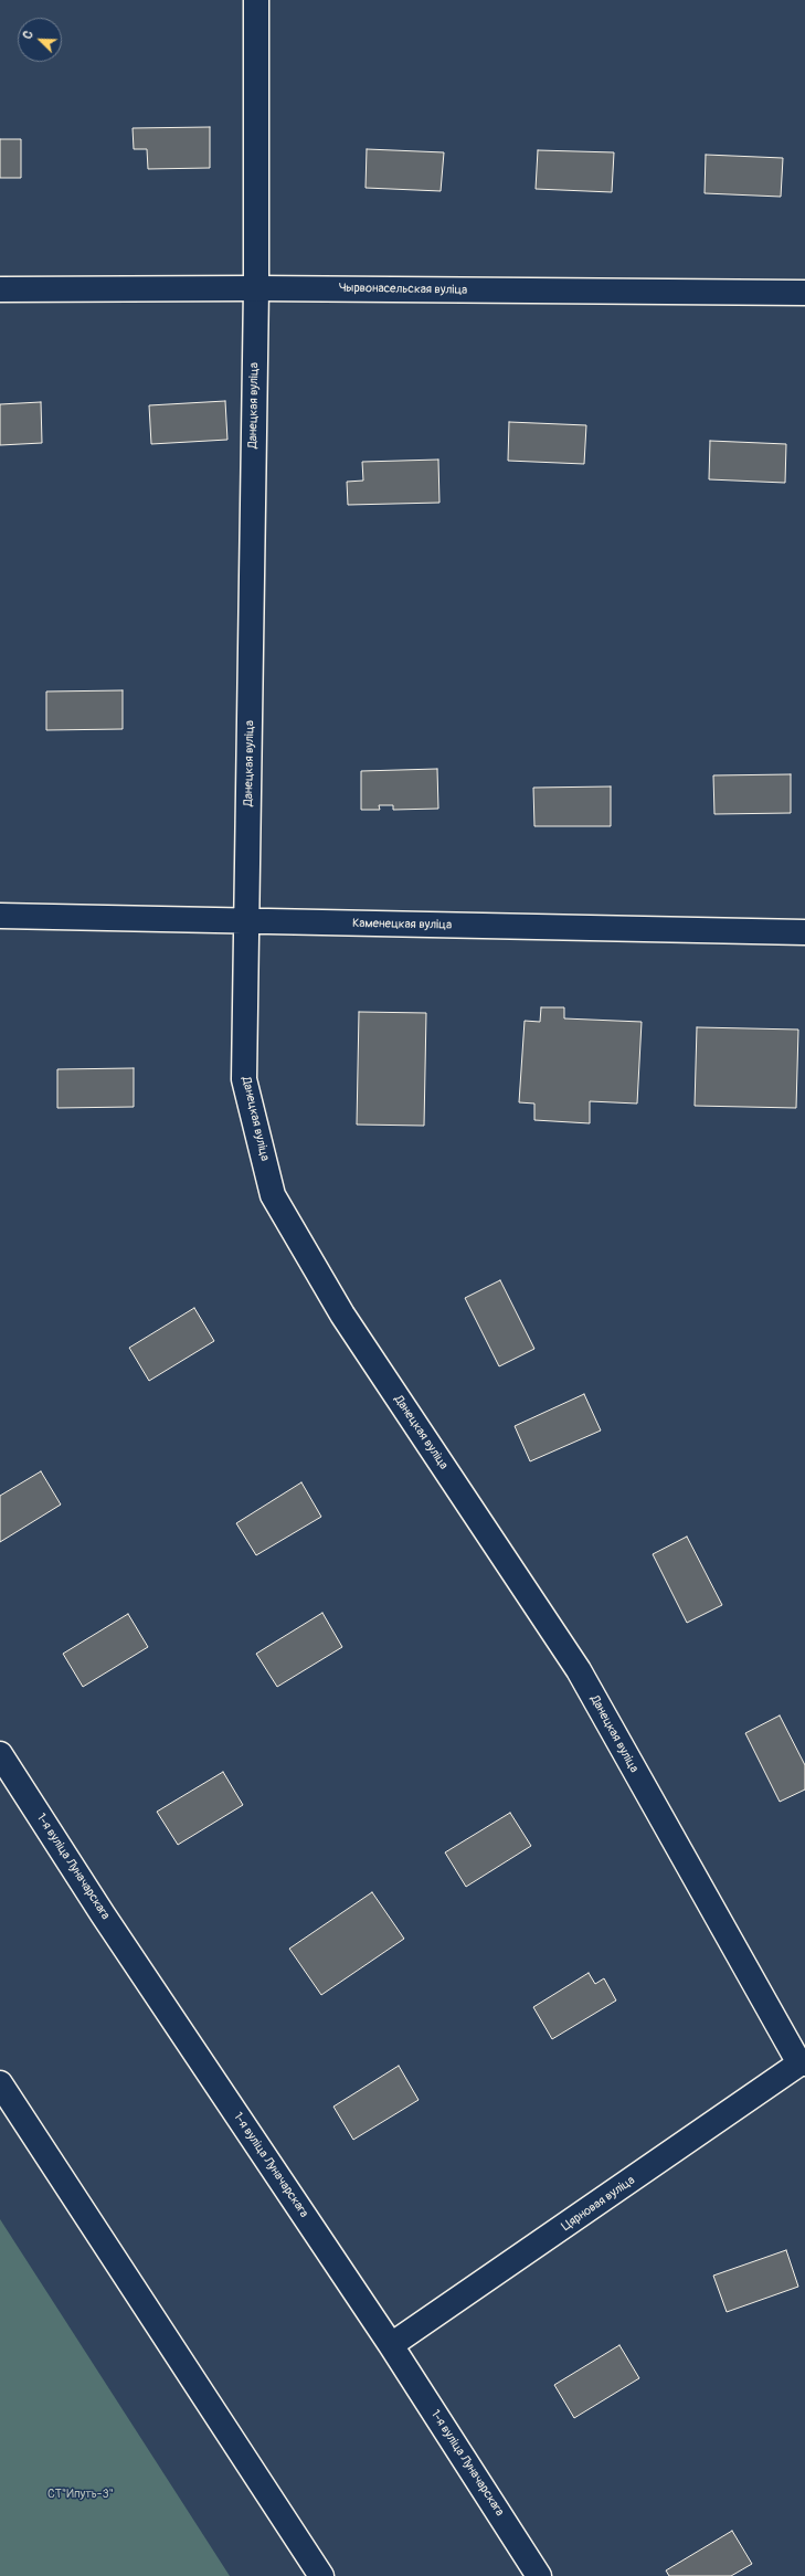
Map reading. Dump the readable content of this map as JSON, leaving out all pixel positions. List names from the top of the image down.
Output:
{
  "streets": {
    "street": [
      "Чырвонасельская вуліца",
      "Данецкая вуліца",
      "Каменецкая вуліца",
      "1-я вуліца Луначарскага",
      "Цярновая вуліца"
    ]
  },
  "crossings": [
    ["Чырвонасельская вуліца", "Данецкая вуліца"],
    ["Данецкая вуліца", "Каменецкая вуліца"],
    ["Данецкая вуліца", "Цярновая вуліца"],
    ["1-я вуліца Луначарскага", "Цярновая вуліца"]
  ],
  "parks": ["СТ\"Ипуть-3\""],
  "north": "top left"
}
